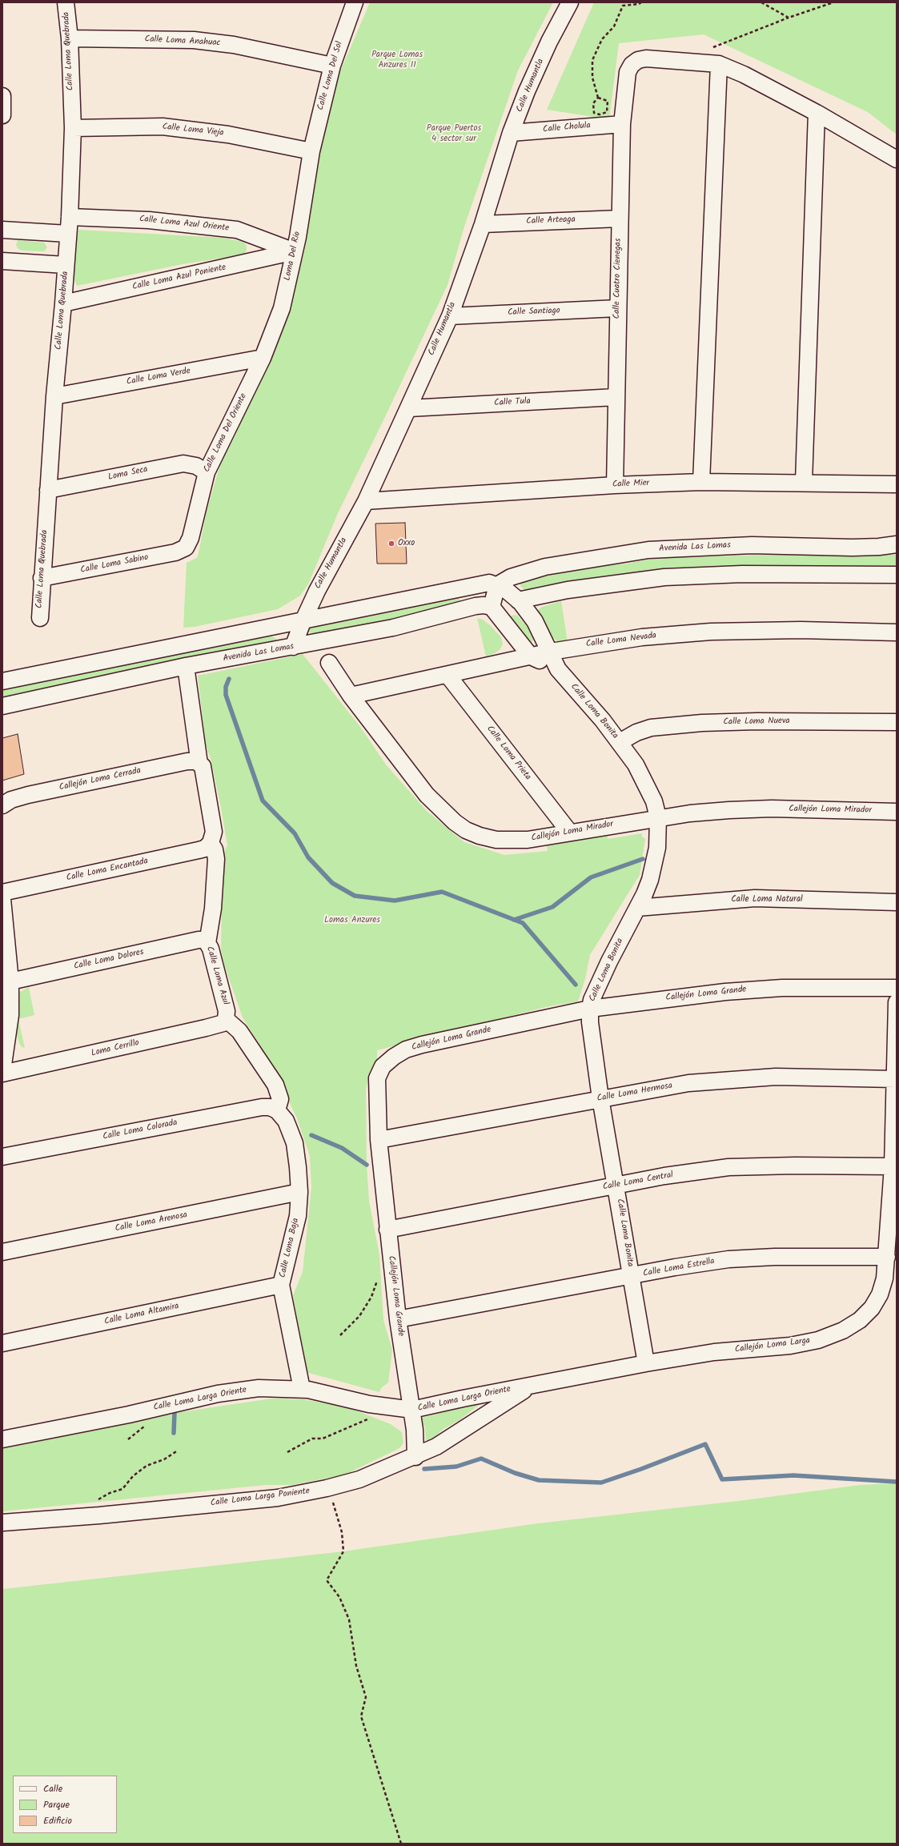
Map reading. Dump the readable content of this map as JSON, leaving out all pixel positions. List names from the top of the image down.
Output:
{
  "streets": {
    "street": [
      "Calle Loma Anahuac",
      "Calle Loma Quebrada",
      "Calle Loma Del Sol",
      "Calle Humantla",
      "Calle Cholula",
      "Calle Loma Vieja",
      "Calle Arteaga",
      "Calle Loma Azul Oriente",
      "Loma Del Rio",
      "Calle Loma Azul Poniente",
      "Calle Cuatro Cienegas",
      "Calle Santiago",
      "Calle Loma Verde",
      "Calle Tula",
      "Calle Loma Del Oriente",
      "Loma Seca",
      "Calle Mier",
      "Avenida Las Lomas",
      "Calle Loma Sabino",
      "Calle Loma Nevada",
      "Calle Loma Bonita",
      "Calle Loma Nueva",
      "Calle Loma Prieta",
      "Callejón Loma Cerrada",
      "Callejón Loma Mirador",
      "Calle Loma Encantada",
      "Calle Loma Natural",
      "Calle Loma Dolores",
      "Calle Loma Azul",
      "Callejón Loma Grande",
      "Loma Cerrillo",
      "Calle Loma Hermosa",
      "Calle Loma Colorada",
      "Calle Loma Central",
      "Calle Loma Arenosa",
      "Calle Loma Baja",
      "Calle Loma Estrella",
      "Calle Loma Altamira",
      "Callejón Loma Larga",
      "Calle Loma Larga Oriente",
      "Calle Loma Larga Poniente"
    ]
  },
  "crossings": [
    ["Calle Loma Anahuac", "Calle Loma Quebrada"],
    ["Calle Loma Anahuac", "Calle Loma Del Sol"],
    ["Calle Loma Quebrada", "Calle Loma Vieja"],
    ["Calle Loma Quebrada", "Calle Loma Azul Oriente"],
    ["Calle Loma Quebrada", "Calle Loma Azul Poniente"],
    ["Calle Loma Quebrada", "Calle Loma Verde"],
    ["Calle Loma Quebrada", "Loma Seca"],
    ["Calle Loma Quebrada", "Calle Loma Sabino"],
    ["Calle Loma Del Sol", "Calle Loma Vieja"],
    ["Calle Loma Del Sol", "Loma Del Rio"],
    ["Calle Humantla", "Calle Cholula"],
    ["Calle Humantla", "Calle Arteaga"],
    ["Calle Humantla", "Calle Santiago"],
    ["Calle Humantla", "Calle Tula"],
    ["Calle Humantla", "Calle Mier"],
    ["Calle Humantla", "Avenida Las Lomas"],
    ["Calle Cholula", "Calle Cuatro Cienegas"],
    ["Calle Loma Vieja", "Loma Del Rio"],
    ["Calle Arteaga", "Calle Cuatro Cienegas"],
    ["Calle Loma Azul Oriente", "Loma Del Rio"],
    ["Calle Loma Azul Oriente", "Calle Loma Azul Poniente"],
    ["Loma Del Rio", "Calle Loma Azul Poniente"],
    ["Loma Del Rio", "Calle Loma Verde"],
    ["Loma Del Rio", "Calle Loma Del Oriente"],
    ["Calle Cuatro Cienegas", "Calle Santiago"],
    ["Calle Cuatro Cienegas", "Calle Tula"],
    ["Calle Cuatro Cienegas", "Calle Mier"],
    ["Calle Loma Verde", "Calle Loma Del Oriente"],
    ["Calle Loma Del Oriente", "Loma Seca"],
    ["Calle Loma Del Oriente", "Calle Loma Sabino"],
    ["Avenida Las Lomas", "Calle Loma Bonita"],
    ["Calle Loma Nevada", "Calle Loma Bonita"],
    ["Calle Loma Nevada", "Calle Loma Prieta"],
    ["Calle Loma Nevada", "Callejón Loma Mirador"],
    ["Calle Loma Bonita", "Calle Loma Nueva"],
    ["Calle Loma Bonita", "Callejón Loma Mirador"],
    ["Calle Loma Bonita", "Calle Loma Natural"],
    ["Calle Loma Bonita", "Callejón Loma Grande"],
    ["Calle Loma Bonita", "Calle Loma Hermosa"],
    ["Calle Loma Bonita", "Calle Loma Central"],
    ["Calle Loma Bonita", "Calle Loma Estrella"],
    ["Calle Loma Bonita", "Callejón Loma Larga"],
    ["Calle Loma Prieta", "Callejón Loma Mirador"],
    ["Calle Loma Encantada", "Calle Loma Azul"],
    ["Calle Loma Dolores", "Calle Loma Azul"],
    ["Calle Loma Azul", "Loma Cerrillo"],
    ["Callejón Loma Grande", "Calle Loma Hermosa"],
    ["Callejón Loma Grande", "Calle Loma Central"],
    ["Callejón Loma Grande", "Calle Loma Estrella"],
    ["Callejón Loma Grande", "Calle Loma Larga Oriente"],
    ["Callejón Loma Grande", "Calle Loma Larga Poniente"],
    ["Calle Loma Hermosa", "Callejón Loma Larga"],
    ["Calle Loma Colorada", "Calle Loma Baja"],
    ["Calle Loma Central", "Callejón Loma Larga"],
    ["Calle Loma Arenosa", "Calle Loma Baja"],
    ["Calle Loma Baja", "Calle Loma Altamira"],
    ["Calle Loma Baja", "Calle Loma Larga Oriente"],
    ["Calle Loma Estrella", "Callejón Loma Larga"],
    ["Callejón Loma Larga", "Calle Loma Larga Oriente"],
    ["Callejón Loma Larga", "Calle Loma Larga Poniente"],
    ["Calle Loma Larga Oriente", "Calle Loma Larga Poniente"]
  ],
  "parks": ["Parque Lomas Anzures II", "Parque Puertos 4 sector sur", "Lomas Anzures"],
  "places": ["Oxxo"],
  "legend": ["Calle", "Parque", "Edificio"]
}
